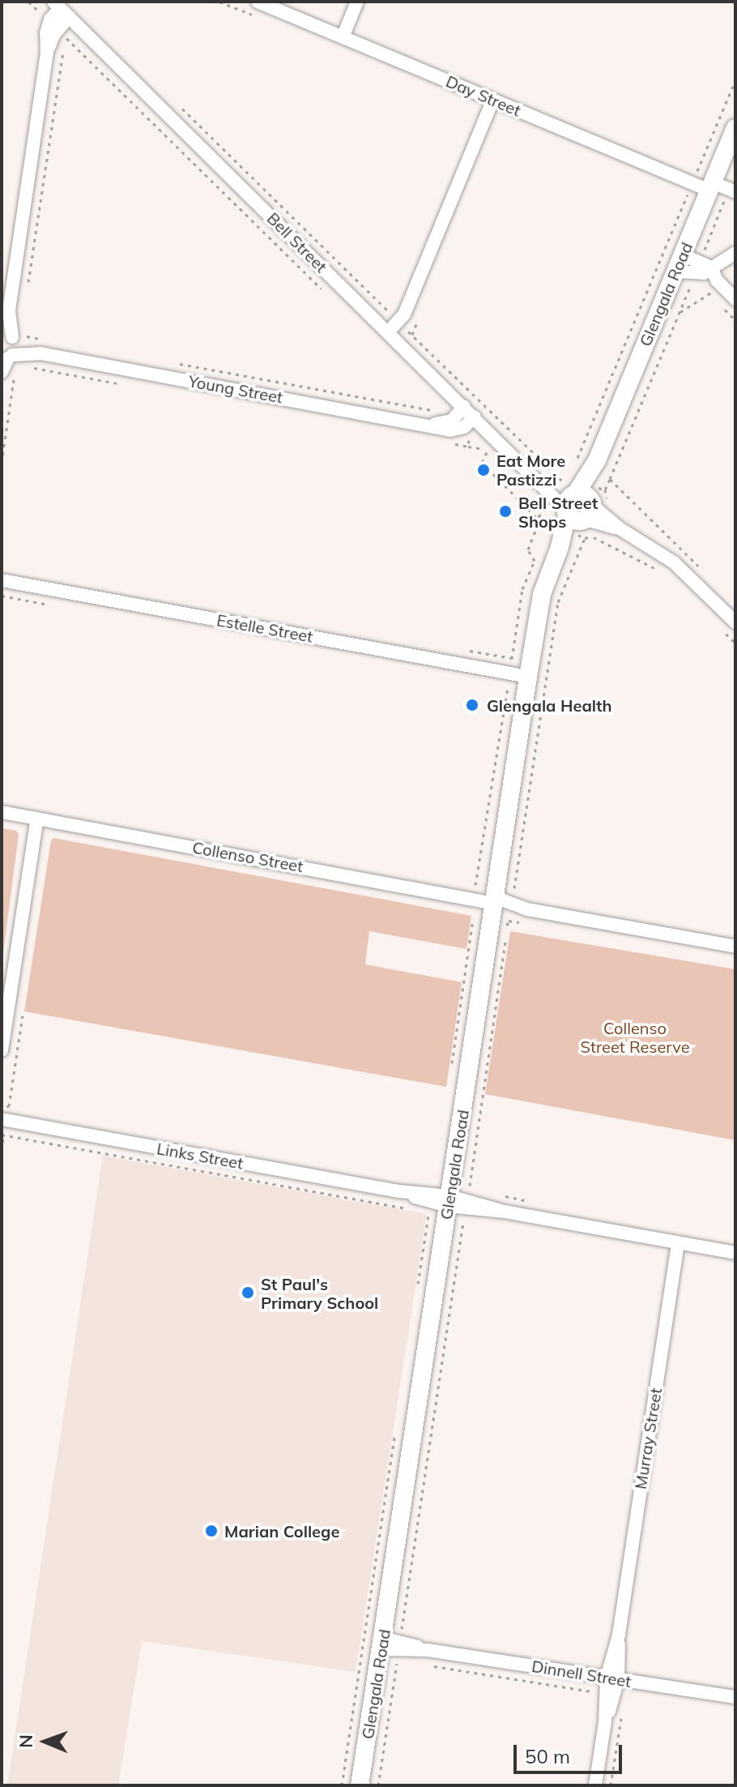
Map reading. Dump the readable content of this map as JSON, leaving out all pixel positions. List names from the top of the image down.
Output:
{
  "streets": {
    "street": [
      "Day Street",
      "Bell Street",
      "Glengala Road",
      "Young Street",
      "Estelle Street",
      "Collenso Street",
      "Links Street",
      "Murray Street",
      "Dinnell Street"
    ]
  },
  "crossings": [
    ["Day Street", "Glengala Road"],
    ["Bell Street", "Glengala Road"],
    ["Glengala Road", "Estelle Street"],
    ["Glengala Road", "Collenso Street"],
    ["Glengala Road", "Links Street"],
    ["Glengala Road", "Dinnell Street"],
    ["Links Street", "Murray Street"],
    ["Murray Street", "Dinnell Street"]
  ],
  "parks": ["Collenso Street Reserve"],
  "places": [
    "Eat More Pastizzi",
    "Bell Street Shops",
    "Glengala Health",
    "St Paul's Primary School",
    "Marian College"
  ],
  "scale_bar": "50 m",
  "north": "left"
}
